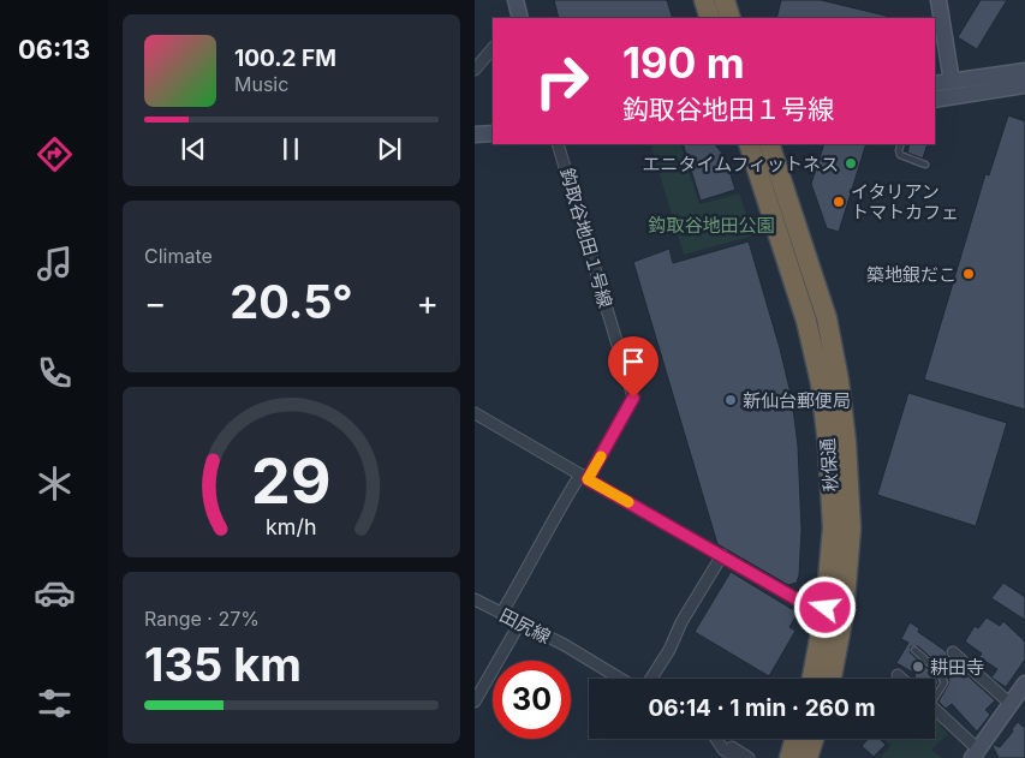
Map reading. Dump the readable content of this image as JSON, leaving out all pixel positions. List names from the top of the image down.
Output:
{
  "streets": {
    "highway": ["秋保通"],
    "street": ["鈎取谷地田１号線", "田尻線"]
  },
  "crossings": [
    ["鈎取谷地田１号線", "田尻線"]
  ],
  "parks": ["鈎取谷地田公園"],
  "places": [
    "エニタイムフィットネス",
    "イタリアン トマトカフェ",
    "築地銀だこ",
    "新仙台郵便局",
    "耕田寺"
  ],
  "page": {
    "tabs": "06:13",
    "turn": ["190 m", "鈎取谷地田１号線"],
    "song": ["100.2 FM", "Music"],
    "tile": [
      "Climate",
      ["Range · 27%", "135 km"]
    ],
    "heat": ["−", "20.5°", "+"],
    "limit": "30",
    "trip": "06:14 · 1 min · 260 m",
    "gauge": ["29", "km/h"]
  }
}
